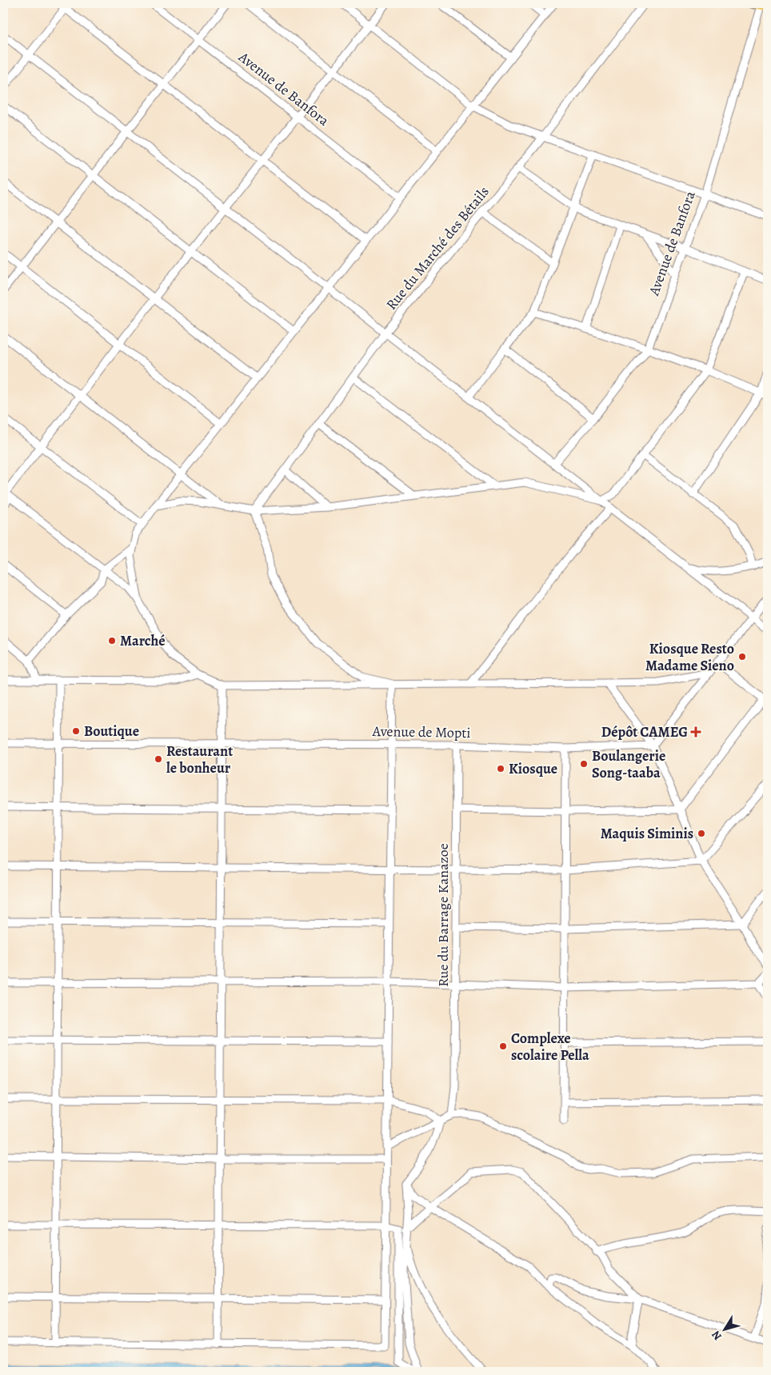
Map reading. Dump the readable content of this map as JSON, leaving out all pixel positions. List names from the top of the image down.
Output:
{
  "streets": {
    "street": [
      "Avenue de Banfora",
      "Rue du Marché des Bétails",
      "Avenue de Mopti",
      "Rue du Barrage Kanazoe"
    ]
  },
  "crossings": [
    ["Avenue de Mopti", "Rue du Barrage Kanazoe"]
  ],
  "places": {
    "other": [
      "Marché",
      "Kiosque Resto Madame Sieno",
      "Boutique",
      "Restaurant le bonheur",
      "Boulangerie Song-taaba",
      "Kiosque",
      "Maquis Siminis",
      "Complexe scolaire Pella"
    ],
    "health": ["Dépôt CAMEG"]
  },
  "north": "bottom left"
}
